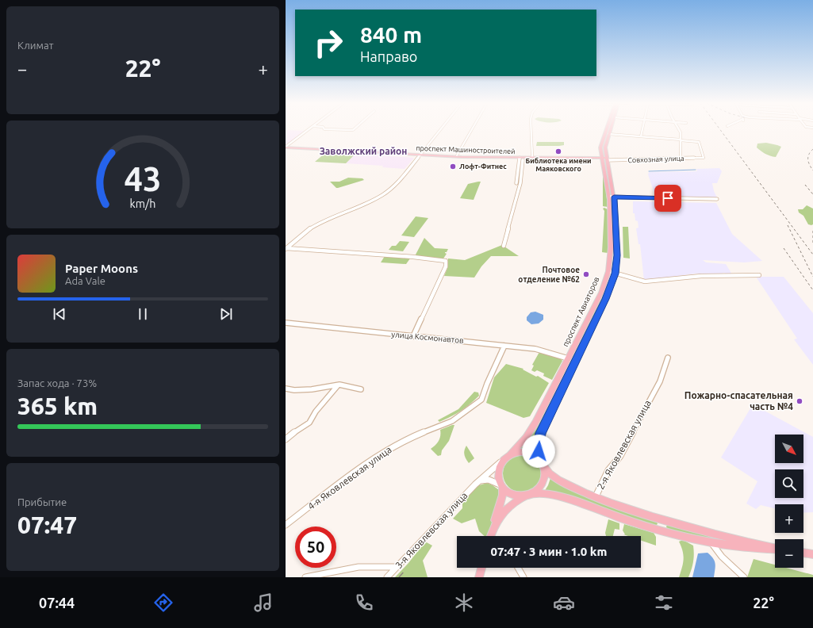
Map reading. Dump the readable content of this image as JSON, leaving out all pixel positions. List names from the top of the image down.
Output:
{
  "streets": {
    "main road": ["проспект Машиностроителей", "проспект Авиаторов"],
    "street": [
      "Совхозная улица",
      "улица Космонавтов",
      "2-я Яковлевская улица",
      "4-я Яковлевская улица",
      "3-я Яковлевская улица"
    ]
  },
  "crossings": [
    ["проспект Машиностроителей", "Совхозная улица"],
    ["проспект Машиностроителей", "проспект Авиаторов"],
    ["Совхозная улица", "проспект Авиаторов"],
    ["проспект Авиаторов", "улица Космонавтов"],
    ["проспект Авиаторов", "3-я Яковлевская улица"],
    ["улица Космонавтов", "4-я Яковлевская улица"]
  ],
  "districts": ["Заволжский район"],
  "places": [
    "Библиотека имени Маяковского",
    "Лофт-Фитнес",
    "Почтовое отделение №62",
    "Пожарно-спасательная часть №4"
  ],
  "north": "bottom right",
  "page": {
    "tile": [
      "Климат",
      ["Запас хода · 73%", "365 km"],
      ["Прибытие", "07:47"]
    ],
    "turn": ["840 m", "Направо"],
    "heat": ["−", "22°", "+"],
    "song": ["Paper Moons", "Ada Vale"],
    "map_buttons": ["+", "−"],
    "limit": "50",
    "trip": "07:47 · 3 мин · 1.0 km",
    "tabs": ["07:44", "22°"],
    "gauge": ["43", "km/h"]
  }
}
